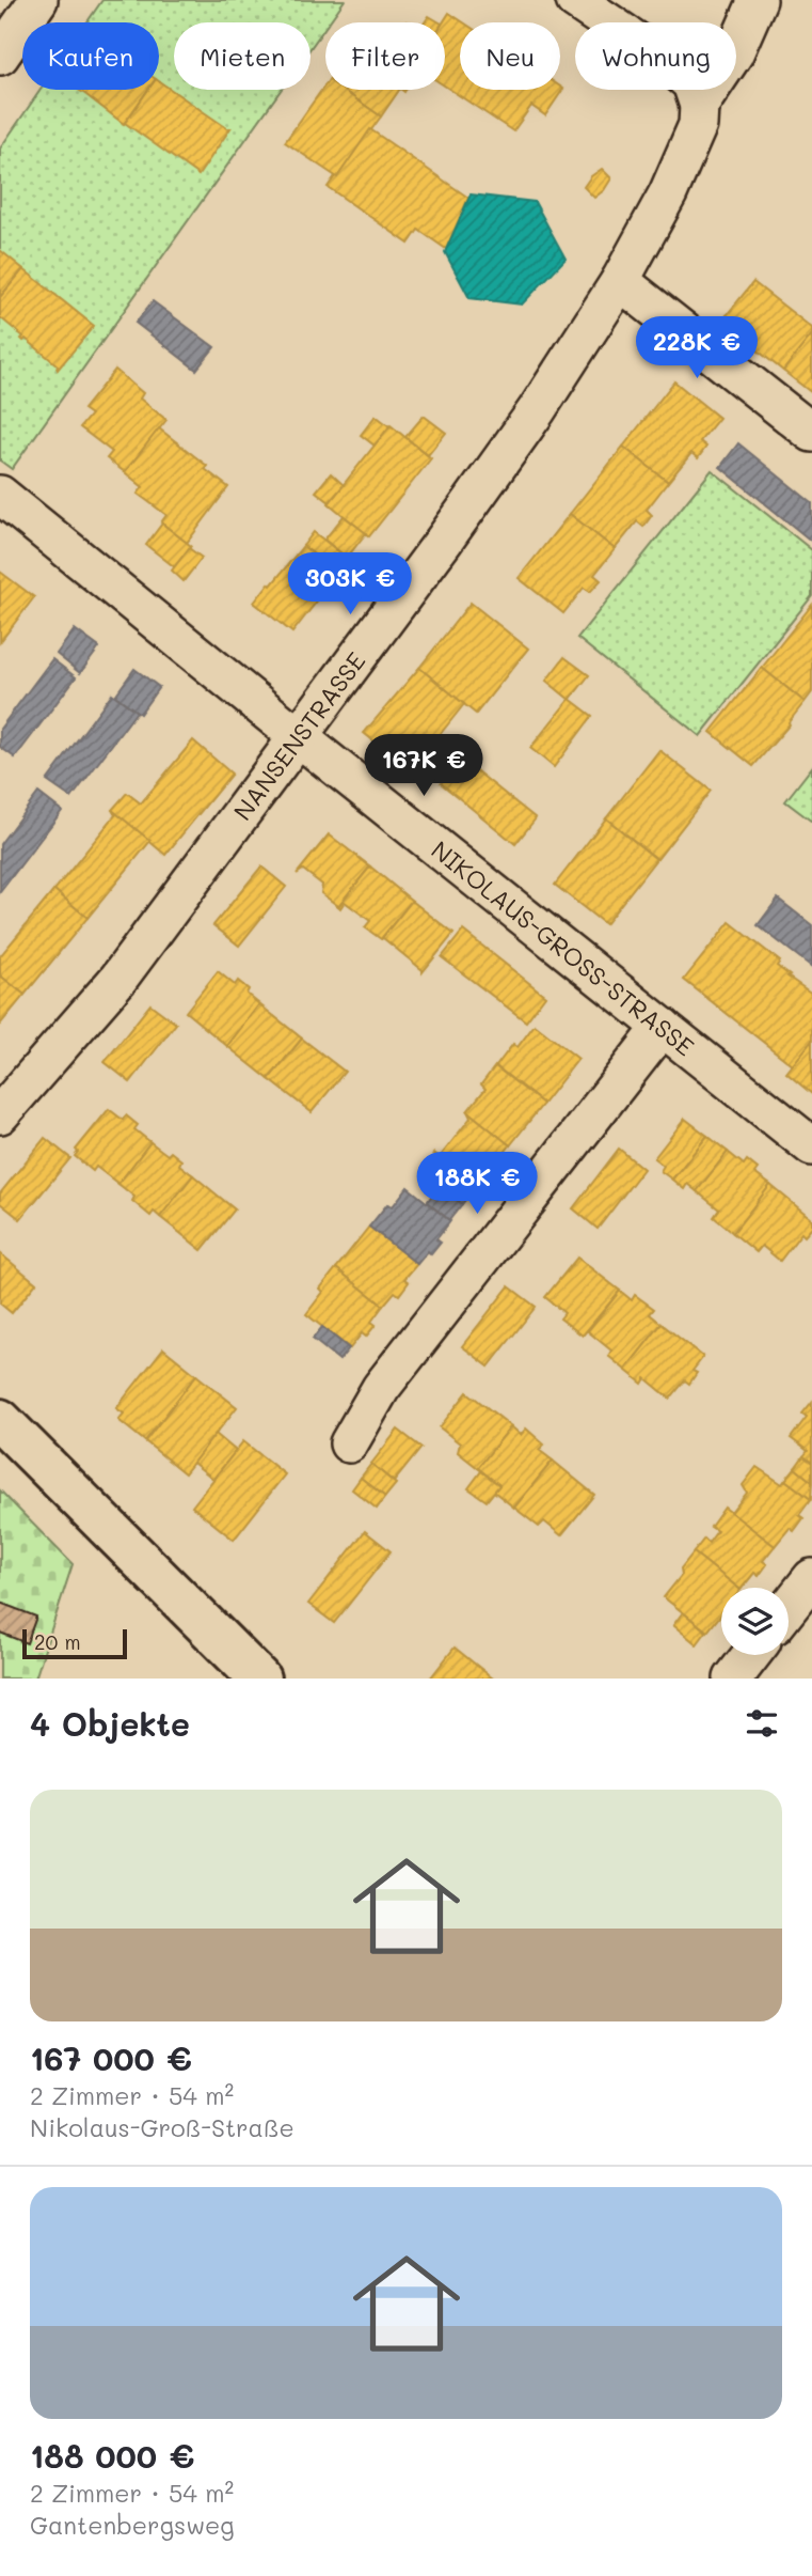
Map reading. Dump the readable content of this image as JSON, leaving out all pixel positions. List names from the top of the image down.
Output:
{
  "streets": {
    "street": ["NANSENSTRASSE", "NIKOLAUS-GROSS-STRASSE"]
  },
  "crossings": [
    ["NANSENSTRASSE", "NIKOLAUS-GROSS-STRASSE"]
  ],
  "scale_bar": "20 m",
  "page": {
    "chip": [
      "Kaufen",
      "Mieten",
      "Filter",
      "Neu",
      "Wohnung"
    ],
    "price": [
      "228K €",
      "303K €",
      "167K €",
      "188K €"
    ],
    "scale": "20 m",
    "heading": "4 Objekte",
    "list": [
      {
        "name": "167 000 €",
        "note": "2 Zimmer · 54 m² · Nikolaus-Groß-Straße"
      },
      {
        "name": "188 000 €",
        "note": "2 Zimmer · 54 m² · Gantenbergsweg"
      }
    ]
  }
}
